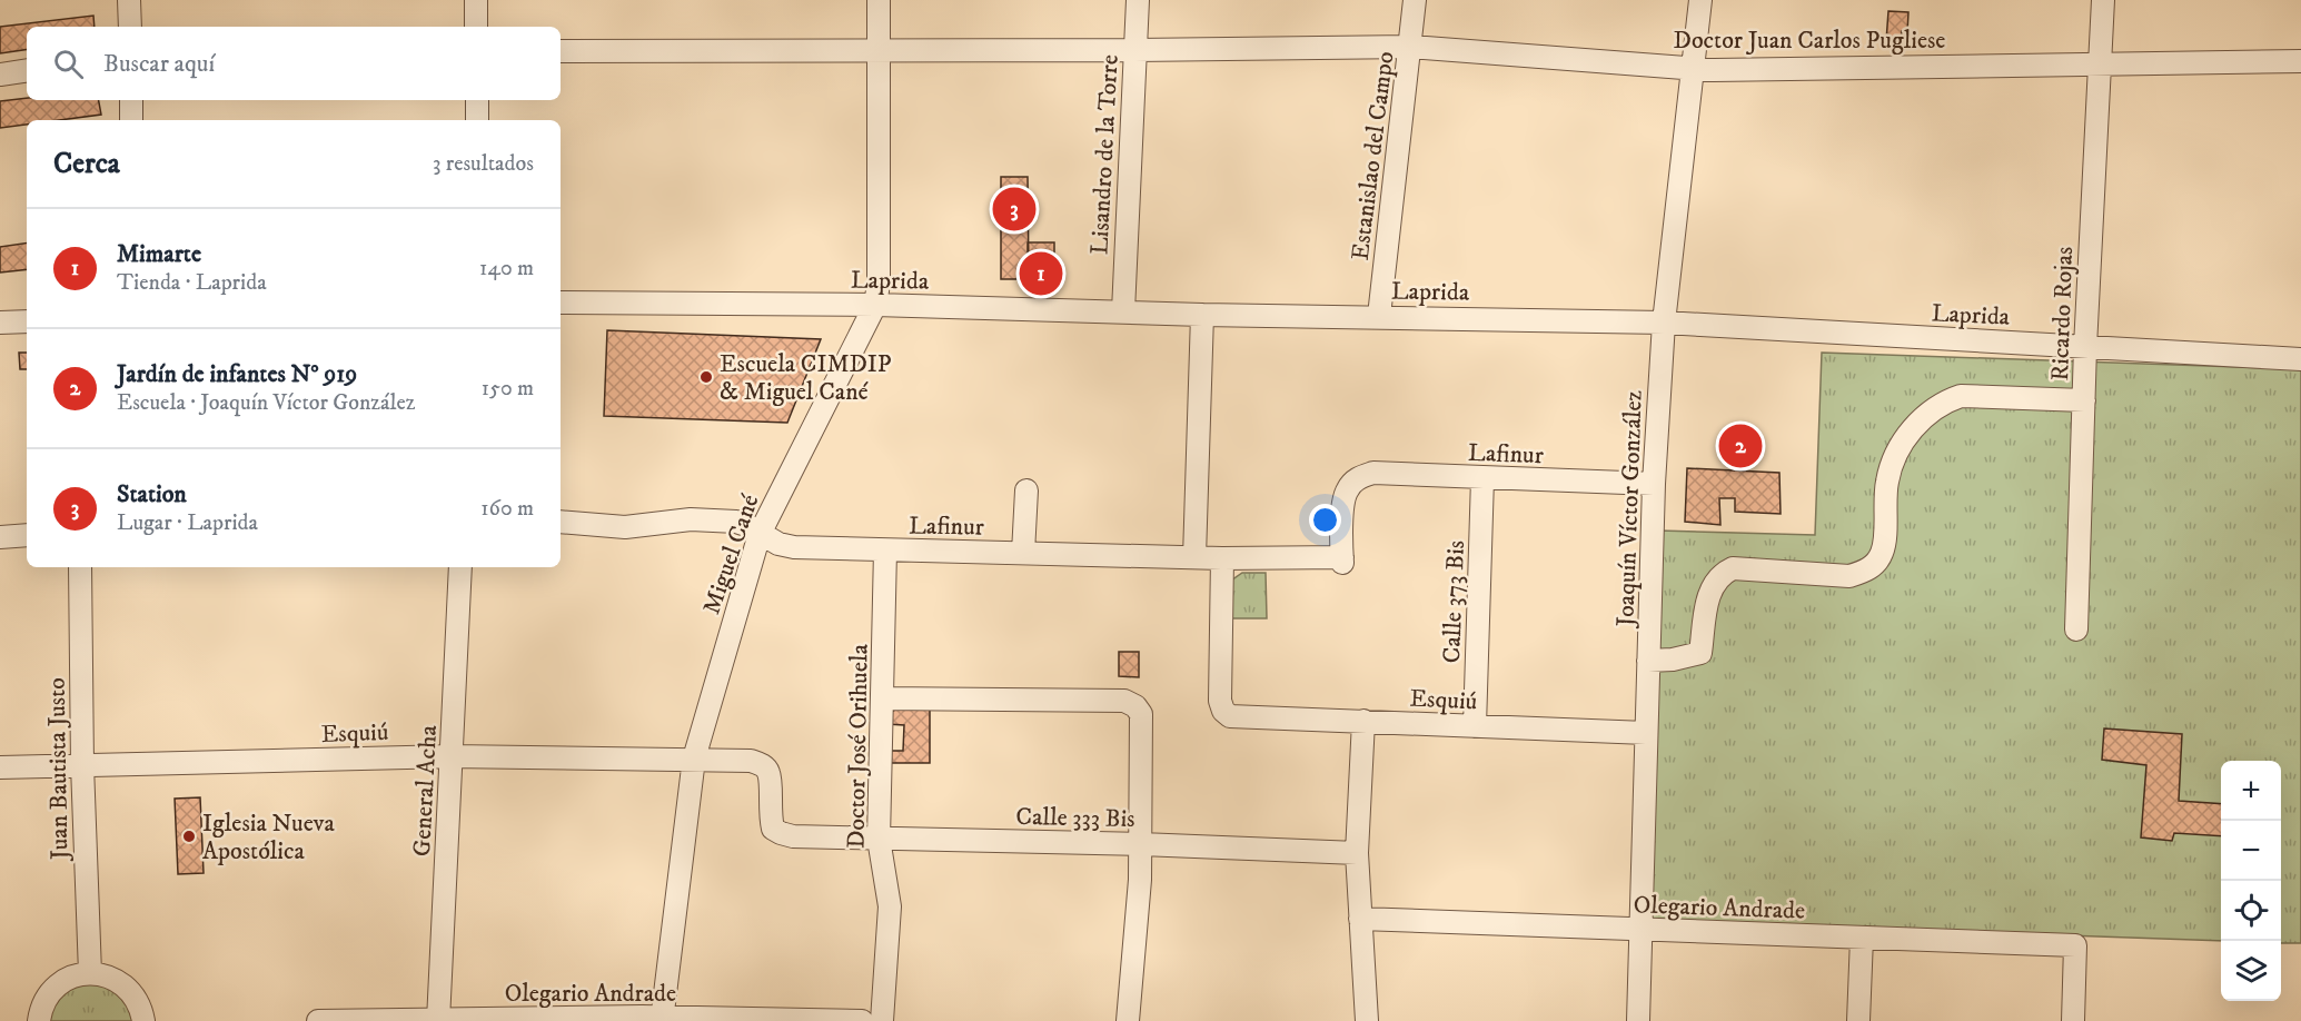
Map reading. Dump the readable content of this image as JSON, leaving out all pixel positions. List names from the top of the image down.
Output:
{
  "streets": {
    "street": [
      "Doctor Juan Carlos Pugliese",
      "Lisandro de la Torre",
      "Estanislao del Campo",
      "Laprida",
      "Ricardo Rojas",
      "Lafinur",
      "Joaquín Víctor González",
      "Miguel Cané",
      "Calle 373 Bis",
      "Esquiú",
      "Doctor José Orihuela",
      "Juan Bautista Justo",
      "General Acha",
      "Calle 333 Bis",
      "Olegario Andrade"
    ]
  },
  "crossings": [
    ["Doctor Juan Carlos Pugliese", "Lisandro de la Torre"],
    ["Doctor Juan Carlos Pugliese", "Estanislao del Campo"],
    ["Doctor Juan Carlos Pugliese", "Ricardo Rojas"],
    ["Doctor Juan Carlos Pugliese", "Joaquín Víctor González"],
    ["Doctor Juan Carlos Pugliese", "Miguel Cané"],
    ["Lisandro de la Torre", "Laprida"],
    ["Estanislao del Campo", "Laprida"],
    ["Laprida", "Ricardo Rojas"],
    ["Laprida", "Joaquín Víctor González"],
    ["Laprida", "Miguel Cané"],
    ["Lafinur", "Joaquín Víctor González"],
    ["Lafinur", "Miguel Cané"],
    ["Lafinur", "Calle 373 Bis"],
    ["Lafinur", "Esquiú"],
    ["Lafinur", "Doctor José Orihuela"],
    ["Joaquín Víctor González", "Esquiú"],
    ["Joaquín Víctor González", "Olegario Andrade"],
    ["Miguel Cané", "Esquiú"],
    ["Miguel Cané", "Olegario Andrade"],
    ["Calle 373 Bis", "Esquiú"],
    ["Esquiú", "Juan Bautista Justo"],
    ["Esquiú", "General Acha"],
    ["Esquiú", "Calle 333 Bis"],
    ["Doctor José Orihuela", "Calle 333 Bis"],
    ["General Acha", "Olegario Andrade"]
  ],
  "places": ["Escuela CIMDIP & Miguel Cané", "Iglesia Nueva Apostólica"],
  "page": {
    "search": "Buscar aquí",
    "heading": ["Cerca", "3 resultados"],
    "pins": ["3", "1", "2"],
    "list": [
      {
        "mark": "1",
        "name": "Mimarte",
        "note": "Tienda · Laprida",
        "value": "140 m"
      },
      {
        "mark": "2",
        "name": "Jardín de infantes N° 919",
        "note": "Escuela · Joaquín Víctor González",
        "value": "150 m"
      },
      {
        "mark": "3",
        "name": "Station",
        "note": "Lugar · Laprida",
        "value": "160 m"
      }
    ],
    "map_buttons": ["+", "−"]
  }
}
